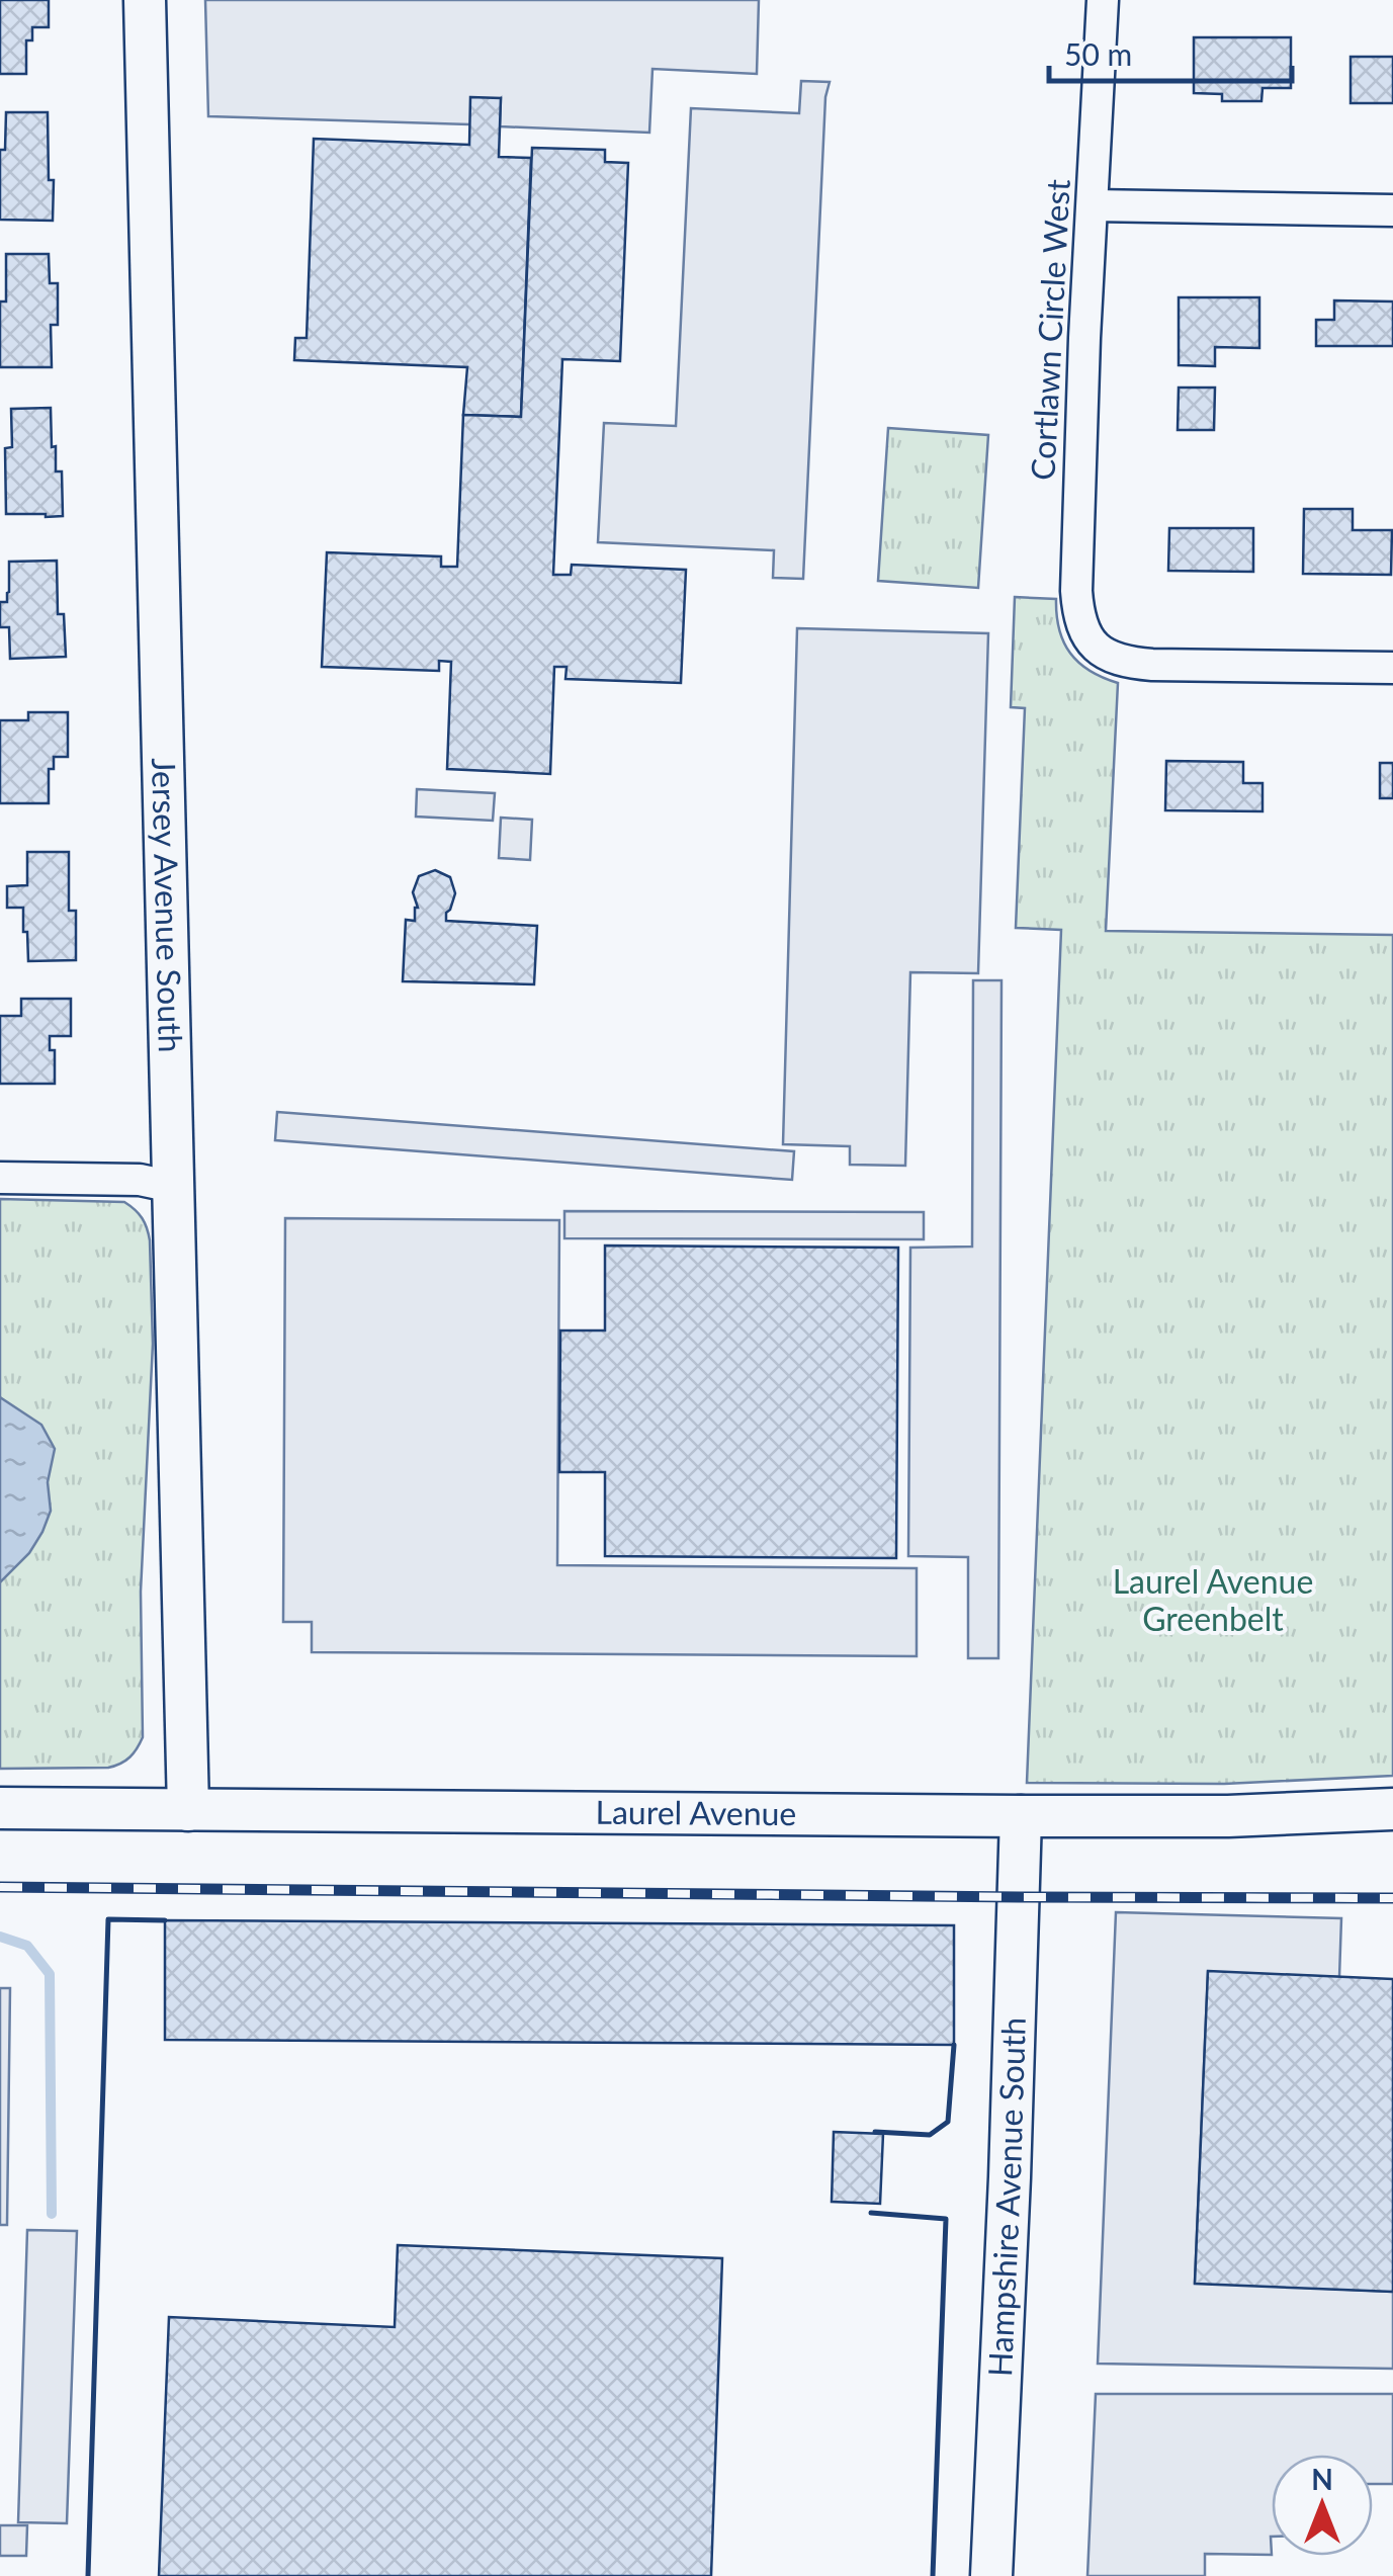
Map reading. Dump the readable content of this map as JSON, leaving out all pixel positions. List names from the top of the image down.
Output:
{
  "streets": {
    "street": [
      "Cortlawn Circle West",
      "Jersey Avenue South",
      "Laurel Avenue",
      "Hampshire Avenue South"
    ]
  },
  "crossings": [
    ["Jersey Avenue South", "Laurel Avenue"],
    ["Laurel Avenue", "Hampshire Avenue South"]
  ],
  "parks": ["Laurel Avenue Greenbelt"],
  "scale_bar": "50 m",
  "north": "top"
}
